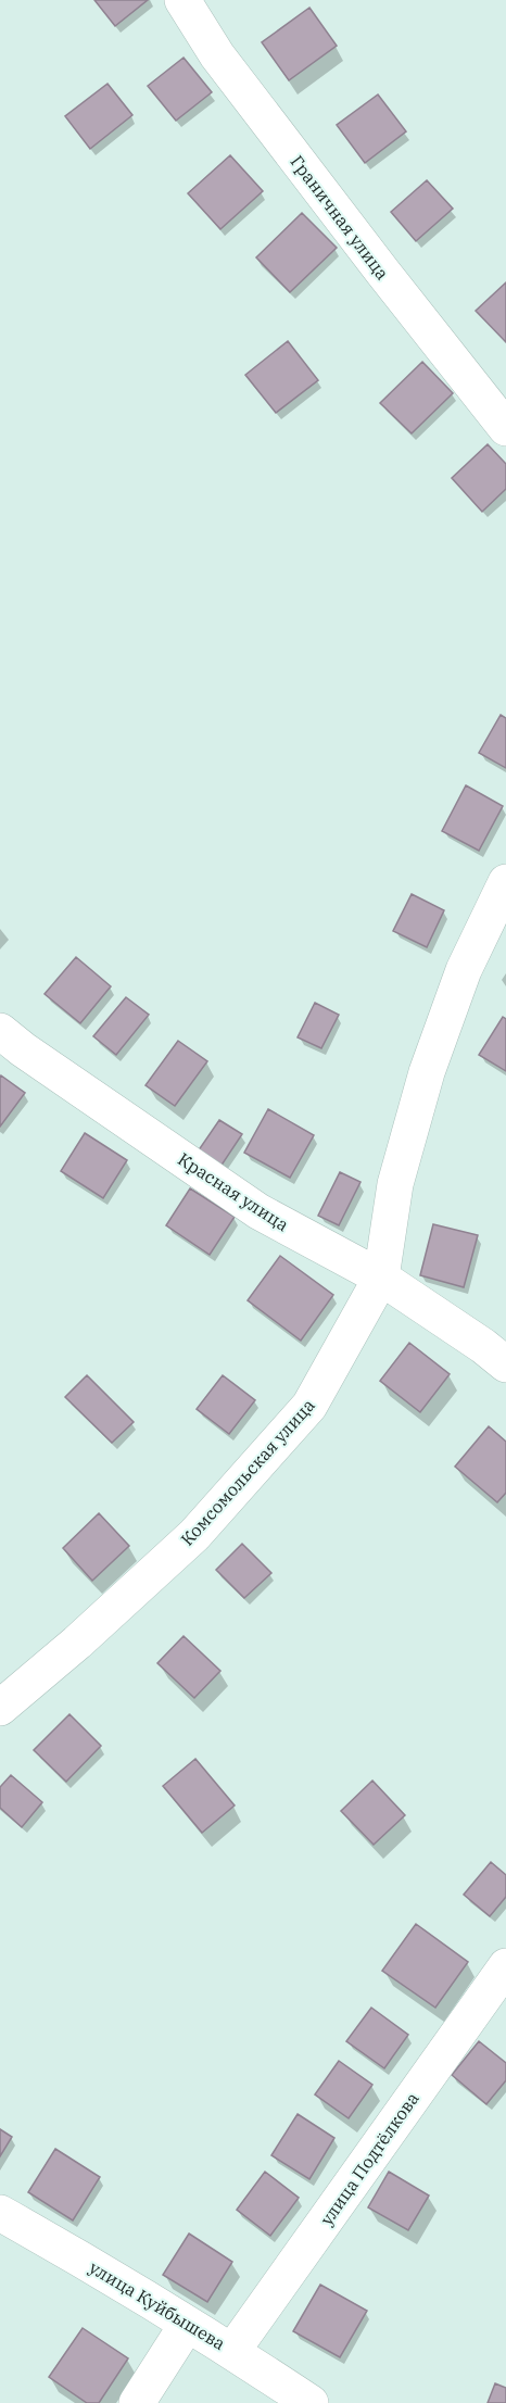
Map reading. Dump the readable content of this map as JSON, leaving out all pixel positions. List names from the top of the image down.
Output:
{
  "streets": {
    "street": [
      "Граничная улица",
      "Красная улица",
      "Комсомольская улица",
      "улица Подтёлкова",
      "улица Куйбышева"
    ]
  },
  "crossings": [
    ["Красная улица", "Комсомольская улица"],
    ["улица Подтёлкова", "улица Куйбышева"]
  ]
}
